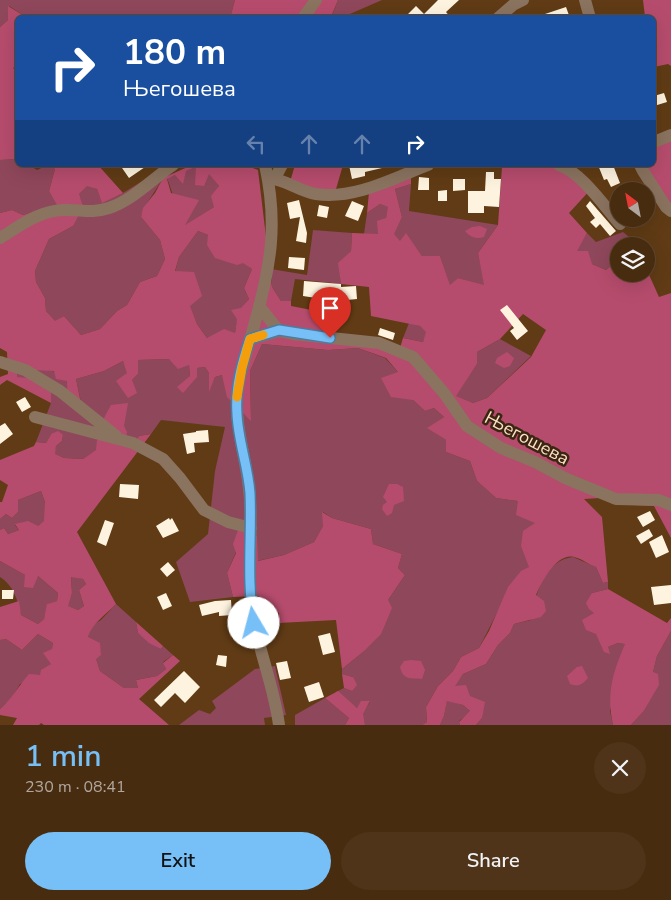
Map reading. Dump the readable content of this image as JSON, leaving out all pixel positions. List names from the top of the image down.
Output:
{
  "streets": {
    "street": ["Његошева"]
  },
  "north": "top left",
  "page": {
    "turn": ["180 m", "Његошева"],
    "heading": ["1 min", "230 m · 08:41"],
    "buttons": ["Exit", "Share"]
  }
}
